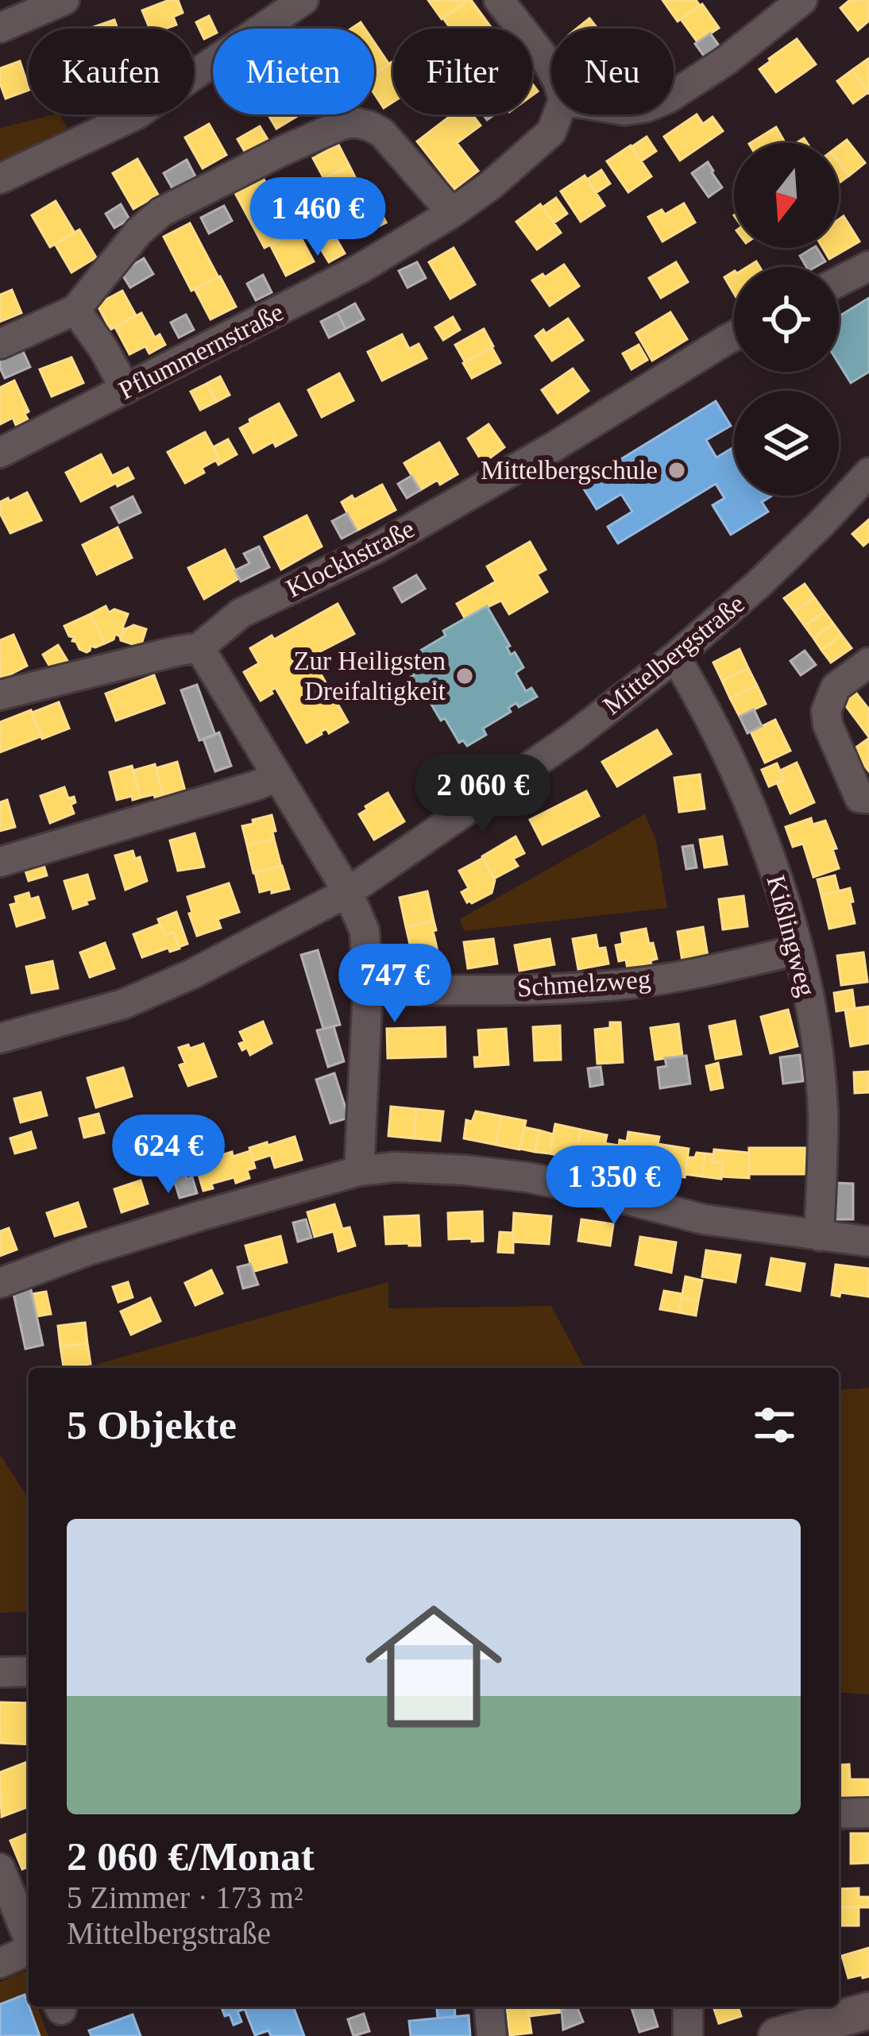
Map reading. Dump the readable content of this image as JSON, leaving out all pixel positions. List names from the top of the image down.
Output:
{
  "streets": {
    "street": [
      "Pflummernstraße",
      "Klockhstraße",
      "Mittelbergstraße",
      "Kißlingweg",
      "Schmelzweg"
    ]
  },
  "crossings": [
    ["Mittelbergstraße", "Kißlingweg"],
    ["Kißlingweg", "Schmelzweg"]
  ],
  "places": ["Mittelbergschule", "Zur Heiligsten Dreifaltigkeit"],
  "north": "bottom",
  "page": {
    "chip": [
      "Kaufen",
      "Mieten",
      "Filter",
      "Neu"
    ],
    "price": [
      "1 460 €",
      "2 060 €",
      "747 €",
      "624 €",
      "1 350 €"
    ],
    "heading": "5 Objekte",
    "list": [
      {
        "name": "2 060 €/Monat",
        "note": "5 Zimmer · 173 m² · Mittelbergstraße"
      }
    ]
  }
}
